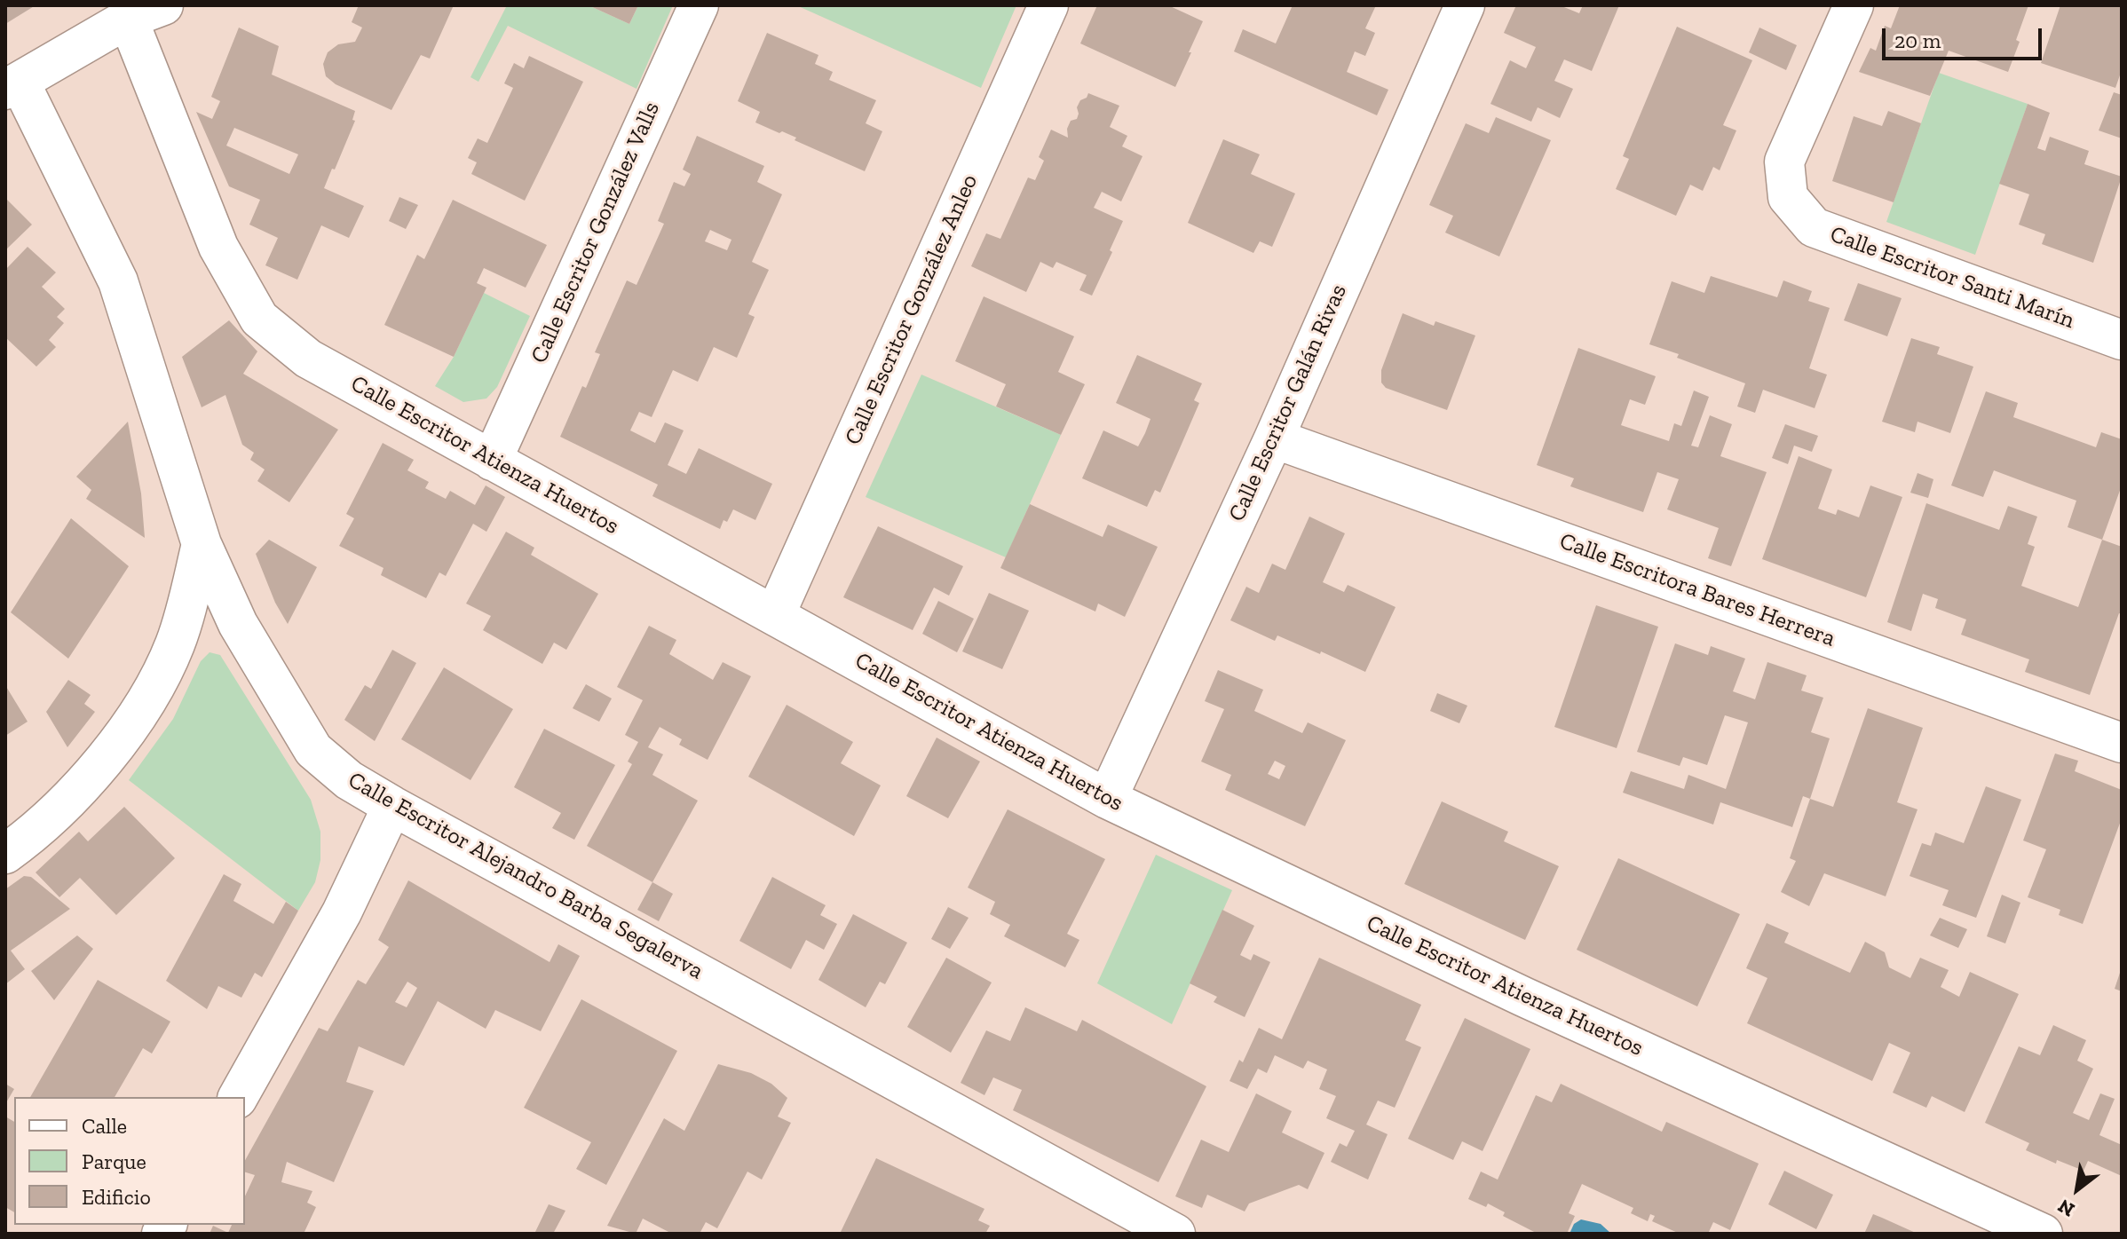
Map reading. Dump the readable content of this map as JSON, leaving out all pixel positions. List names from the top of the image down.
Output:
{
  "streets": {
    "street": [
      "Calle Escritor González Valls",
      "Calle Escritor Santi Marín",
      "Calle Escritor González Anleo",
      "Calle Escritor Galán Rivas",
      "Calle Escritor Atienza Huertos",
      "Calle Escritora Bares Herrera",
      "Calle Escritor Alejandro Barba Segalerva"
    ]
  },
  "crossings": [
    ["Calle Escritor González Valls", "Calle Escritor Atienza Huertos"],
    ["Calle Escritor González Anleo", "Calle Escritor Atienza Huertos"],
    ["Calle Escritor Galán Rivas", "Calle Escritor Atienza Huertos"],
    ["Calle Escritor Galán Rivas", "Calle Escritora Bares Herrera"]
  ],
  "legend": ["Calle", "Parque", "Edificio"],
  "scale_bar": "20 m",
  "north": "bottom left"
}
